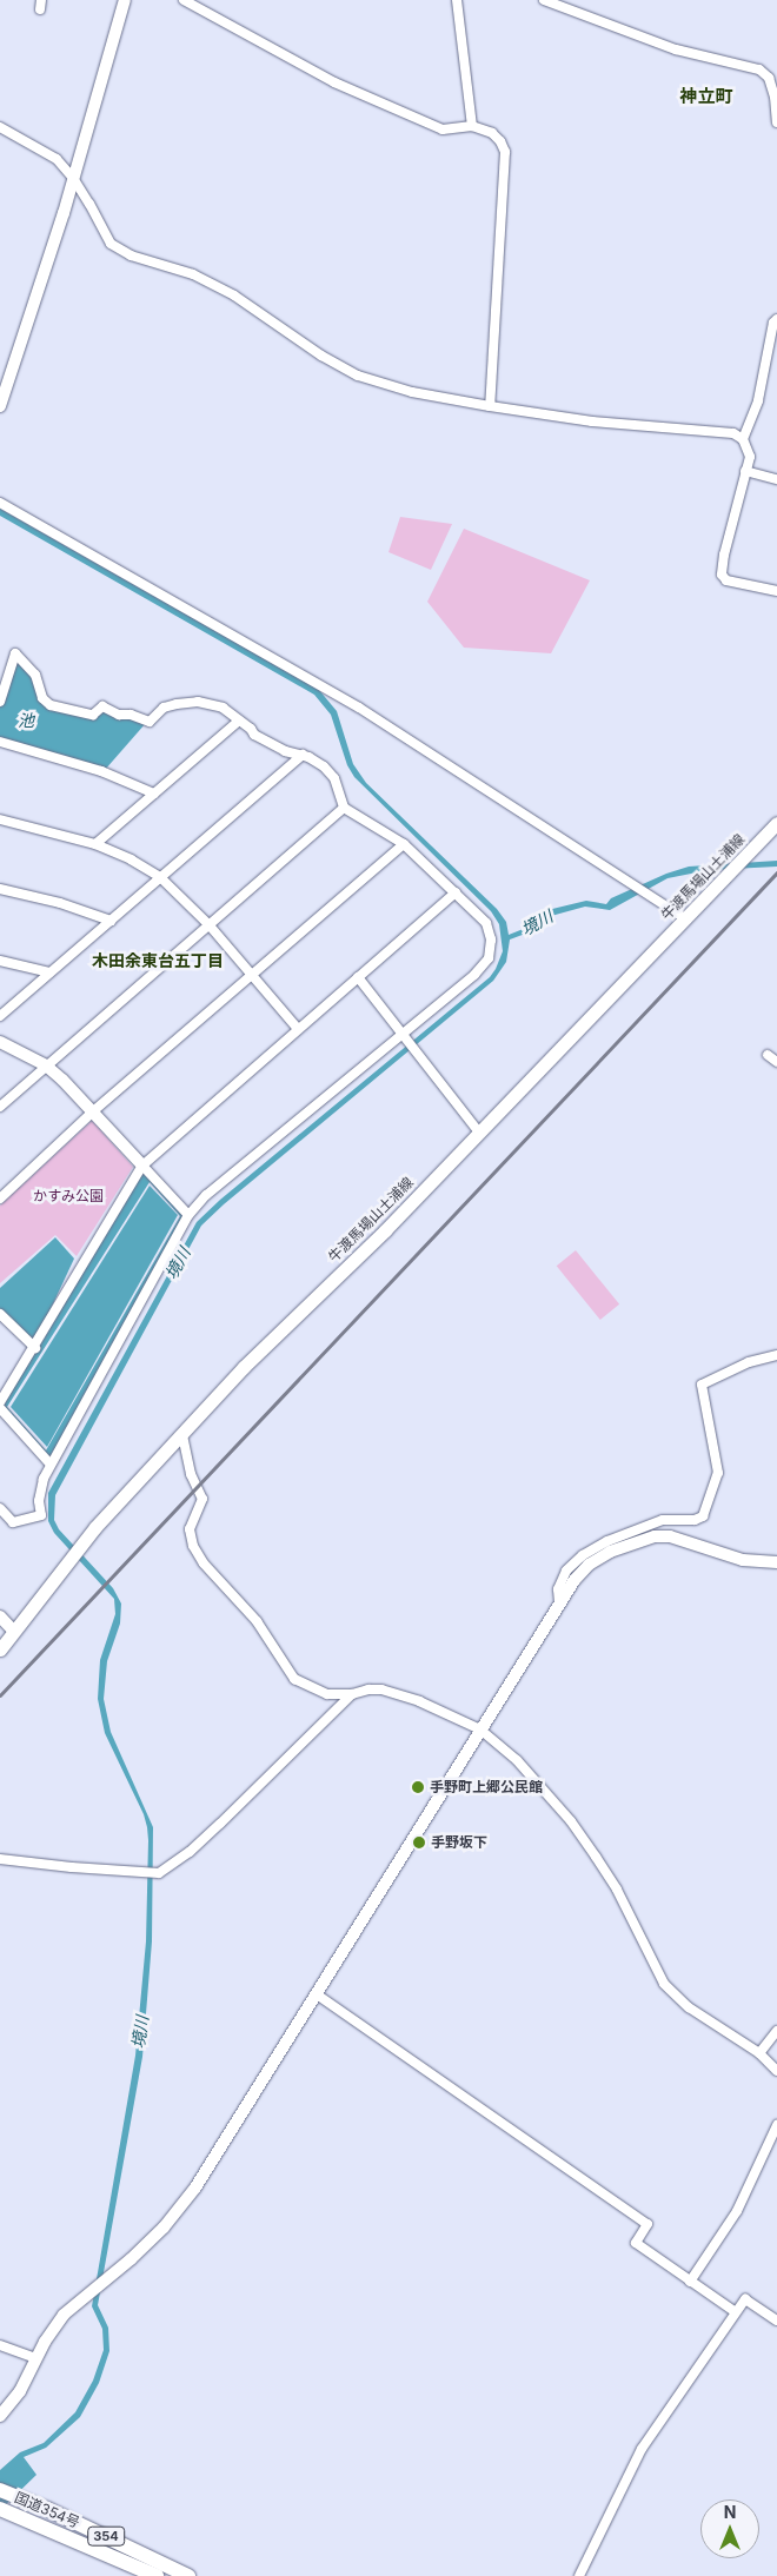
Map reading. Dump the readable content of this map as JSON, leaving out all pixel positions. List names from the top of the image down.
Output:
{
  "streets": {
    "highway": ["国道354号", "354"],
    "main road": ["牛渡馬場山土浦線"]
  },
  "districts": ["神立町", "木田余東台五丁目"],
  "water": ["池", "境川"],
  "parks": ["かすみ公園"],
  "places": ["手野町上郷公民館", "手野坂下"],
  "north": "top"
}
